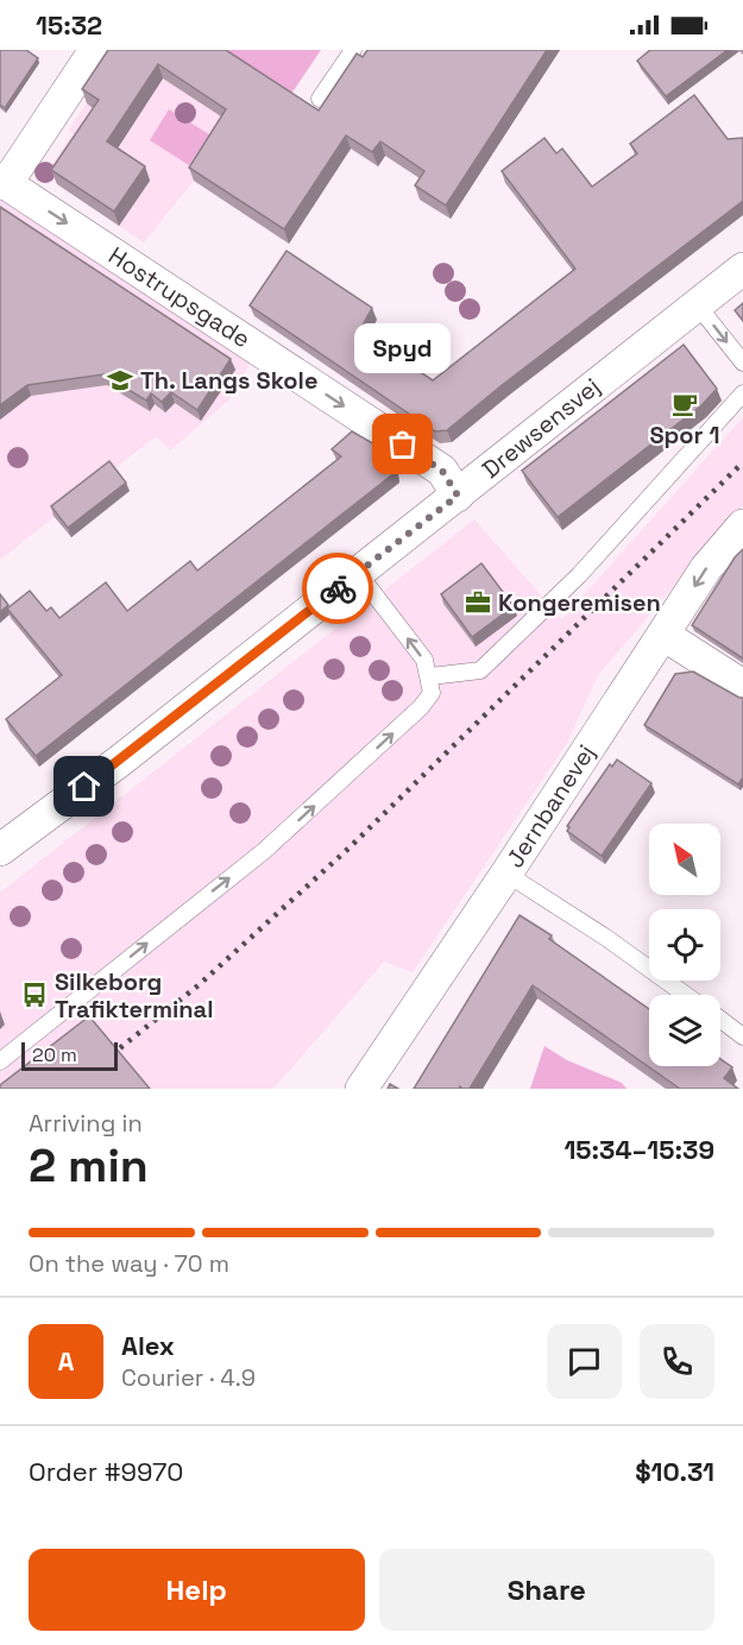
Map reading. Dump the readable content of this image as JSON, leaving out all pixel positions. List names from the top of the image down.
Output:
{
  "streets": {
    "street": ["Hostrupsgade", "Drewsensvej", "Jernbanevej"]
  },
  "crossings": [
    ["Hostrupsgade", "Drewsensvej"]
  ],
  "one_way": ["Hostrupsgade"],
  "places": {
    "school or university": ["Th. Langs Skole"],
    "cafe": ["Spor 1"],
    "other": ["Spyd"],
    "office": ["Kongeremisen"],
    "bus stop": ["Silkeborg Trafikterminal"]
  },
  "scale_bar": "20 m",
  "north": "top left",
  "page": {
    "status": "15:32",
    "bubble": "Spyd",
    "scale": "20 m",
    "heading": ["2 min", "Arriving in", "15:34–15:39"],
    "panel": [
      "Alex",
      "Courier · 4.9",
      "Order #9970",
      "$10.31"
    ],
    "bar": "On the way · 70 m",
    "round": "A",
    "buttons": ["Help", "Share"]
  }
}
